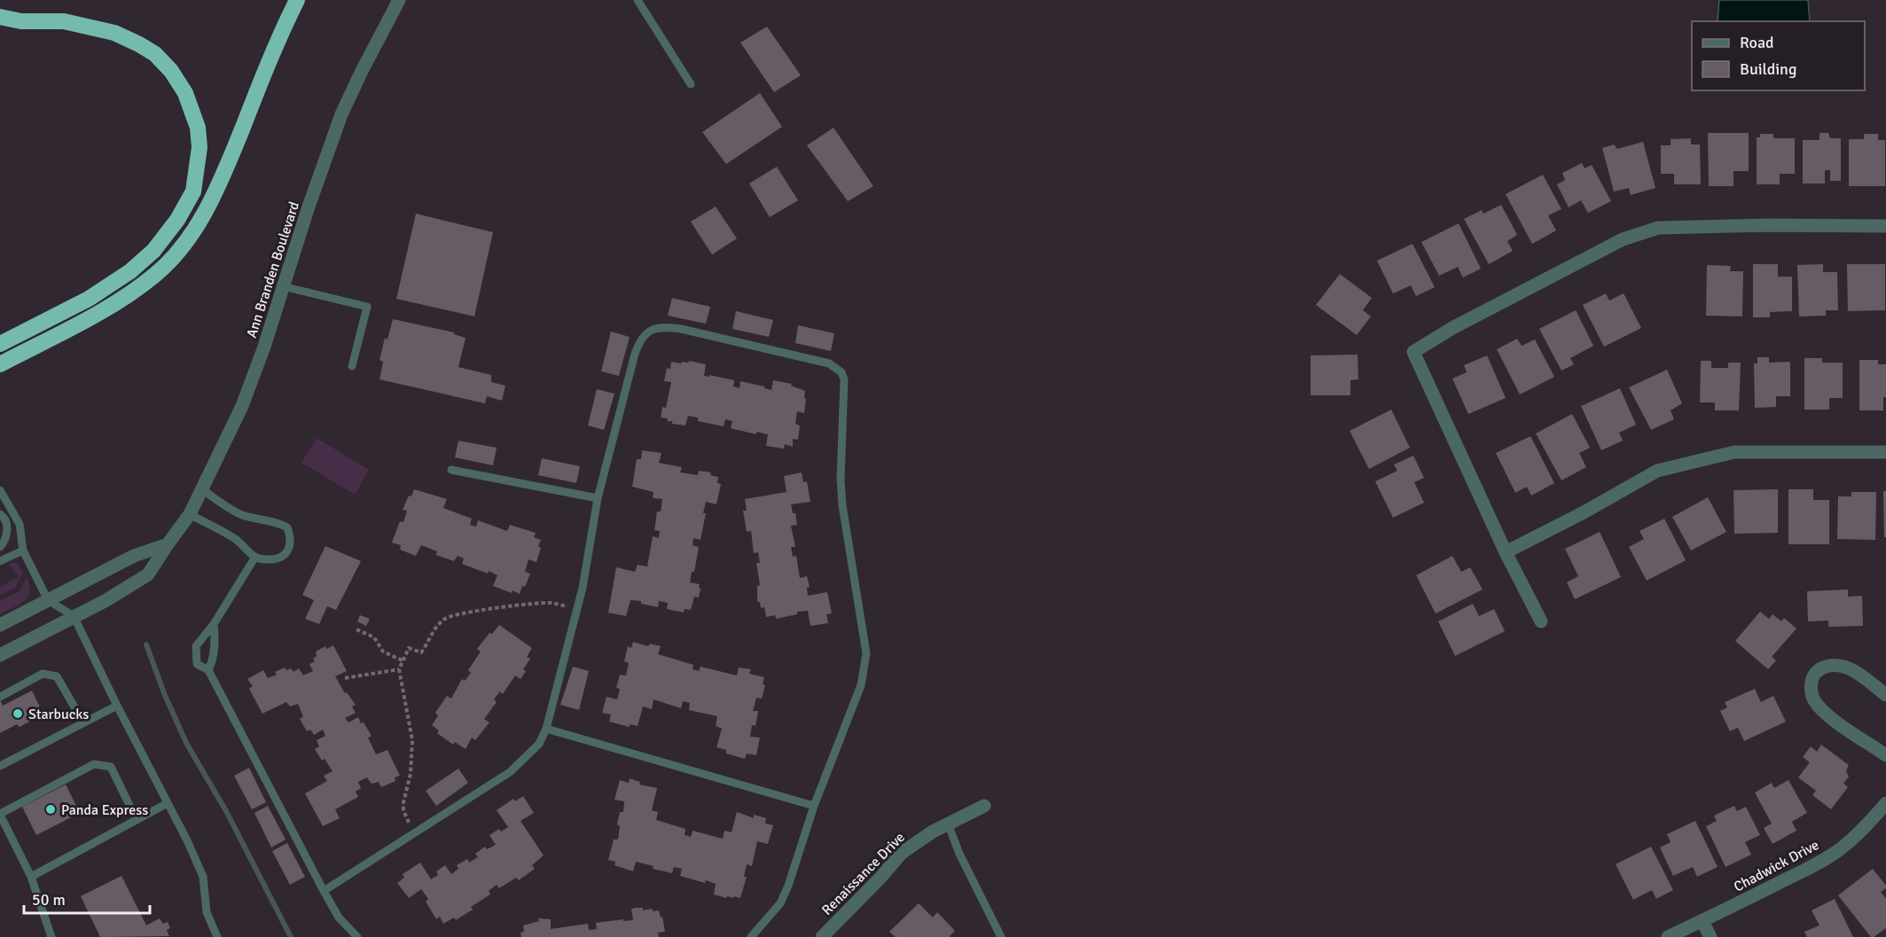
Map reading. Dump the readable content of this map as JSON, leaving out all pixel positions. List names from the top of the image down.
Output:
{
  "streets": {
    "street": ["Ann Branden Boulevard", "Chadwick Drive", "Renaissance Drive"]
  },
  "places": ["Starbucks", "Panda Express"],
  "legend": ["Road", "Building"],
  "scale_bar": "50 m"
}
